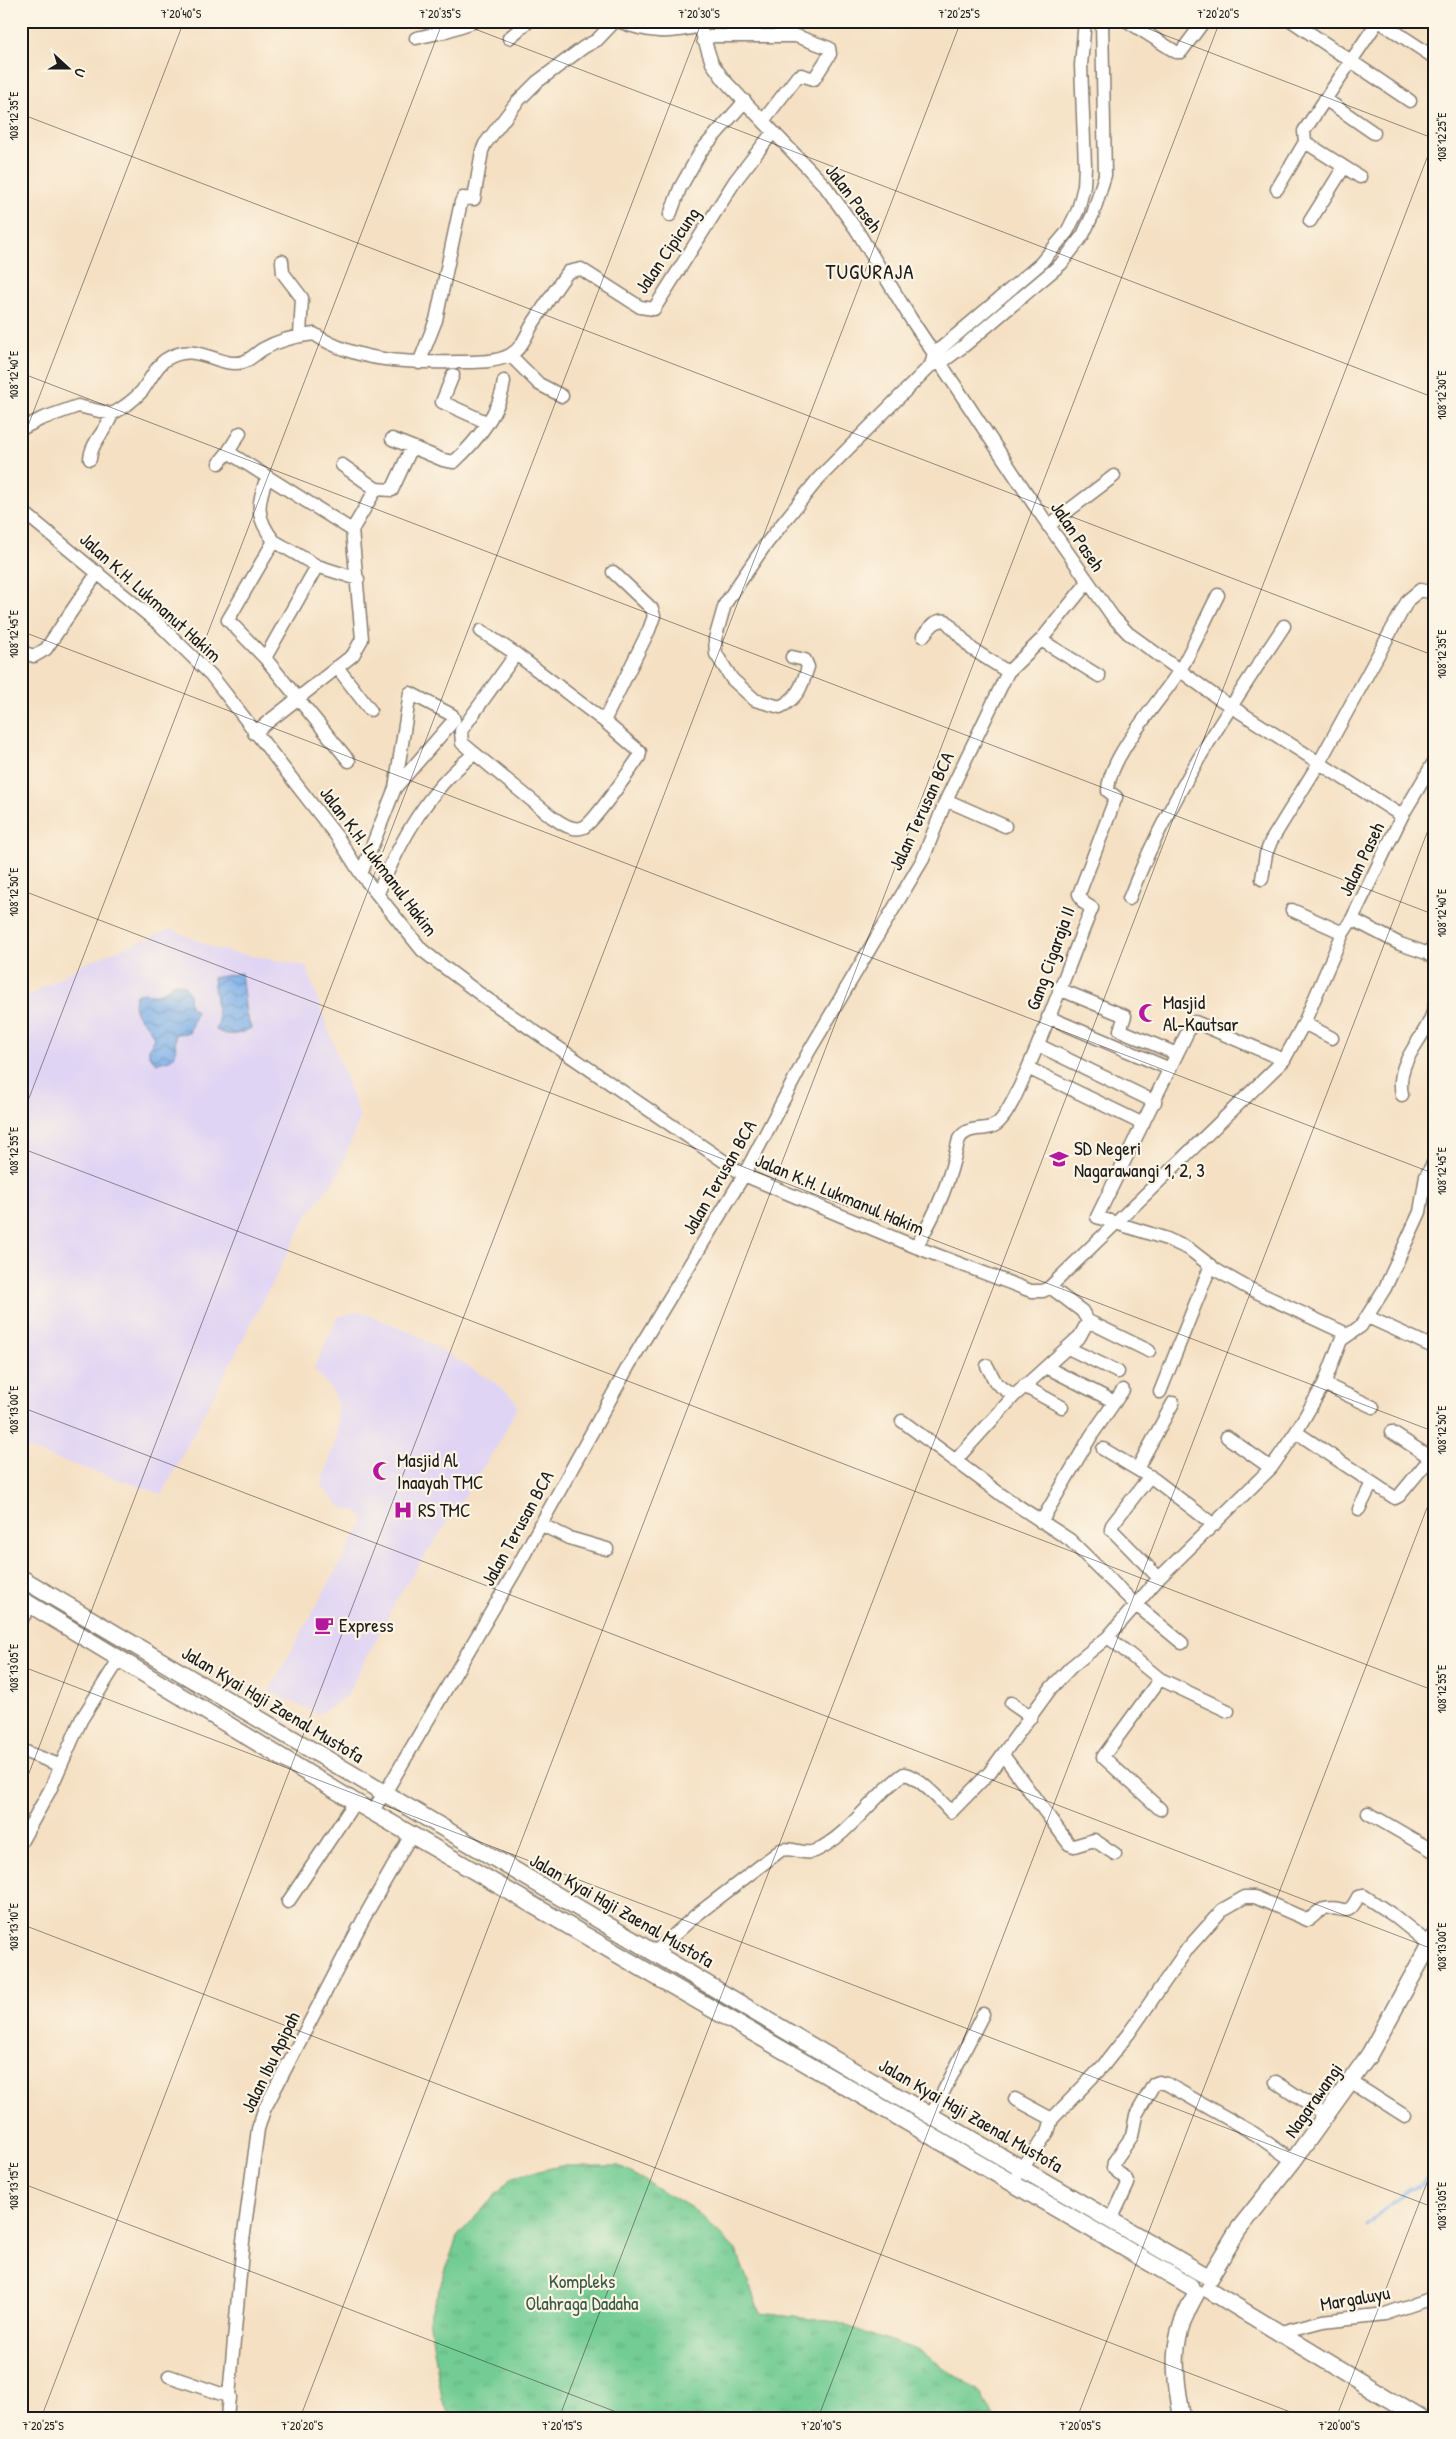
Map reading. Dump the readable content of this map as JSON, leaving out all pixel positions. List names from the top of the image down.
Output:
{
  "streets": {
    "main road": ["Jalan Kyai Haji Zaenal Mustofa", "Nagarawangi"],
    "street": [
      "Jalan Paseh",
      "Jalan Cipicung",
      "Jalan K.H. Lukmanut Hakim",
      "Jalan Terusan BCA",
      "Jalan K.H. Lukmanul Hakim",
      "Gang Cigaraja II",
      "Jalan Ibu Apipah",
      "Margaluyu"
    ]
  },
  "crossings": [
    ["Jalan Paseh", "Jalan Cipicung"],
    ["Jalan Paseh", "Jalan Terusan BCA"],
    ["Jalan Paseh", "Gang Cigaraja II"],
    ["Jalan K.H. Lukmanut Hakim", "Jalan K.H. Lukmanul Hakim"],
    ["Jalan Terusan BCA", "Jalan K.H. Lukmanul Hakim"],
    ["Jalan Terusan BCA", "Jalan Kyai Haji Zaenal Mustofa"],
    ["Jalan K.H. Lukmanul Hakim", "Gang Cigaraja II"],
    ["Jalan Kyai Haji Zaenal Mustofa", "Jalan Ibu Apipah"],
    ["Jalan Kyai Haji Zaenal Mustofa", "Nagarawangi"],
    ["Jalan Kyai Haji Zaenal Mustofa", "Margaluyu"]
  ],
  "districts": ["TUGURAJA"],
  "parks": ["Kompleks Olahraga Dadaha"],
  "places": {
    "mosque": ["Masjid Al-Kautsar", "Masjid Al Inaayah TMC"],
    "school or university": ["SD Negeri Nagarawangi 1, 2, 3"],
    "hospital": ["RS TMC"],
    "cafe": ["Express"]
  },
  "north": "right",
  "coordinates": [
    "7°20'40\"S",
    "7°20'35\"S",
    "7°20'30\"S",
    "7°20'25\"S",
    "7°20'20\"S",
    "108°12'35\"E",
    "108°12'25\"E",
    "108°12'40\"E",
    "108°12'30\"E",
    "108°12'45\"E",
    "108°12'50\"E",
    "108°12'55\"E",
    "108°13'00\"E",
    "108°13'05\"E",
    "108°13'10\"E",
    "108°13'15\"E",
    "7°20'15\"S",
    "7°20'10\"S",
    "7°20'05\"S",
    "7°20'00\"S"
  ]
}
